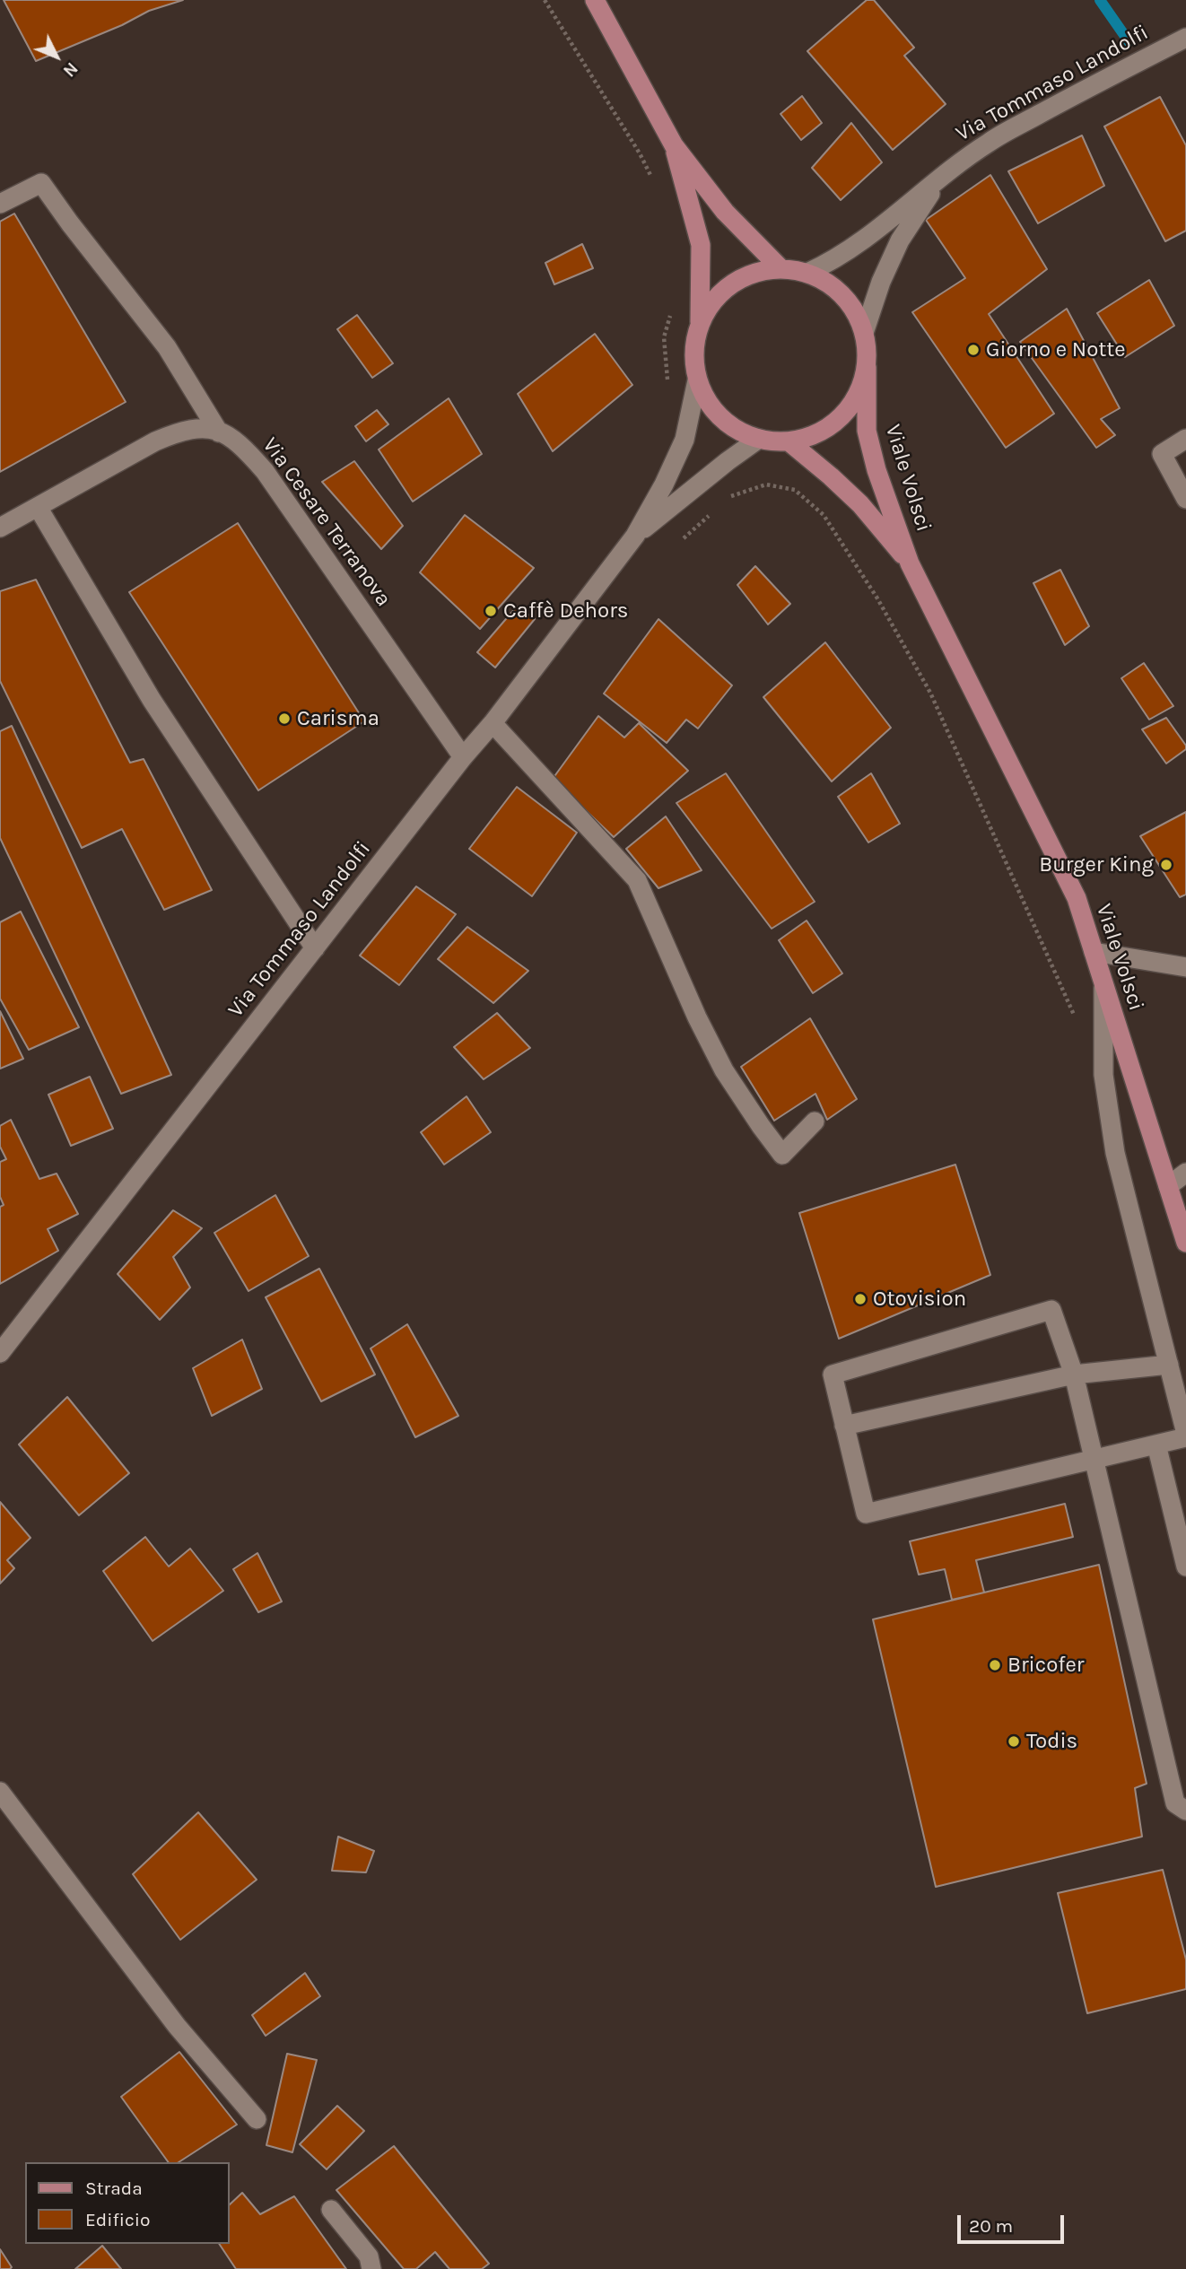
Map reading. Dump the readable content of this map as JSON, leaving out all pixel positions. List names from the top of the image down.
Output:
{
  "streets": {
    "main road": ["Viale Volsci"],
    "street": ["Via Tommaso Landolfi", "Via Cesare Terranova"]
  },
  "crossings": [
    ["Via Tommaso Landolfi", "Viale Volsci"],
    ["Via Tommaso Landolfi", "Via Cesare Terranova"]
  ],
  "places": [
    "Giorno e Notte",
    "Caffè Dehors",
    "Carisma",
    "Burger King",
    "Otovision",
    "Bricofer",
    "Todis"
  ],
  "legend": ["Strada", "Edificio"],
  "scale_bar": "20 m",
  "north": "bottom right"
}
